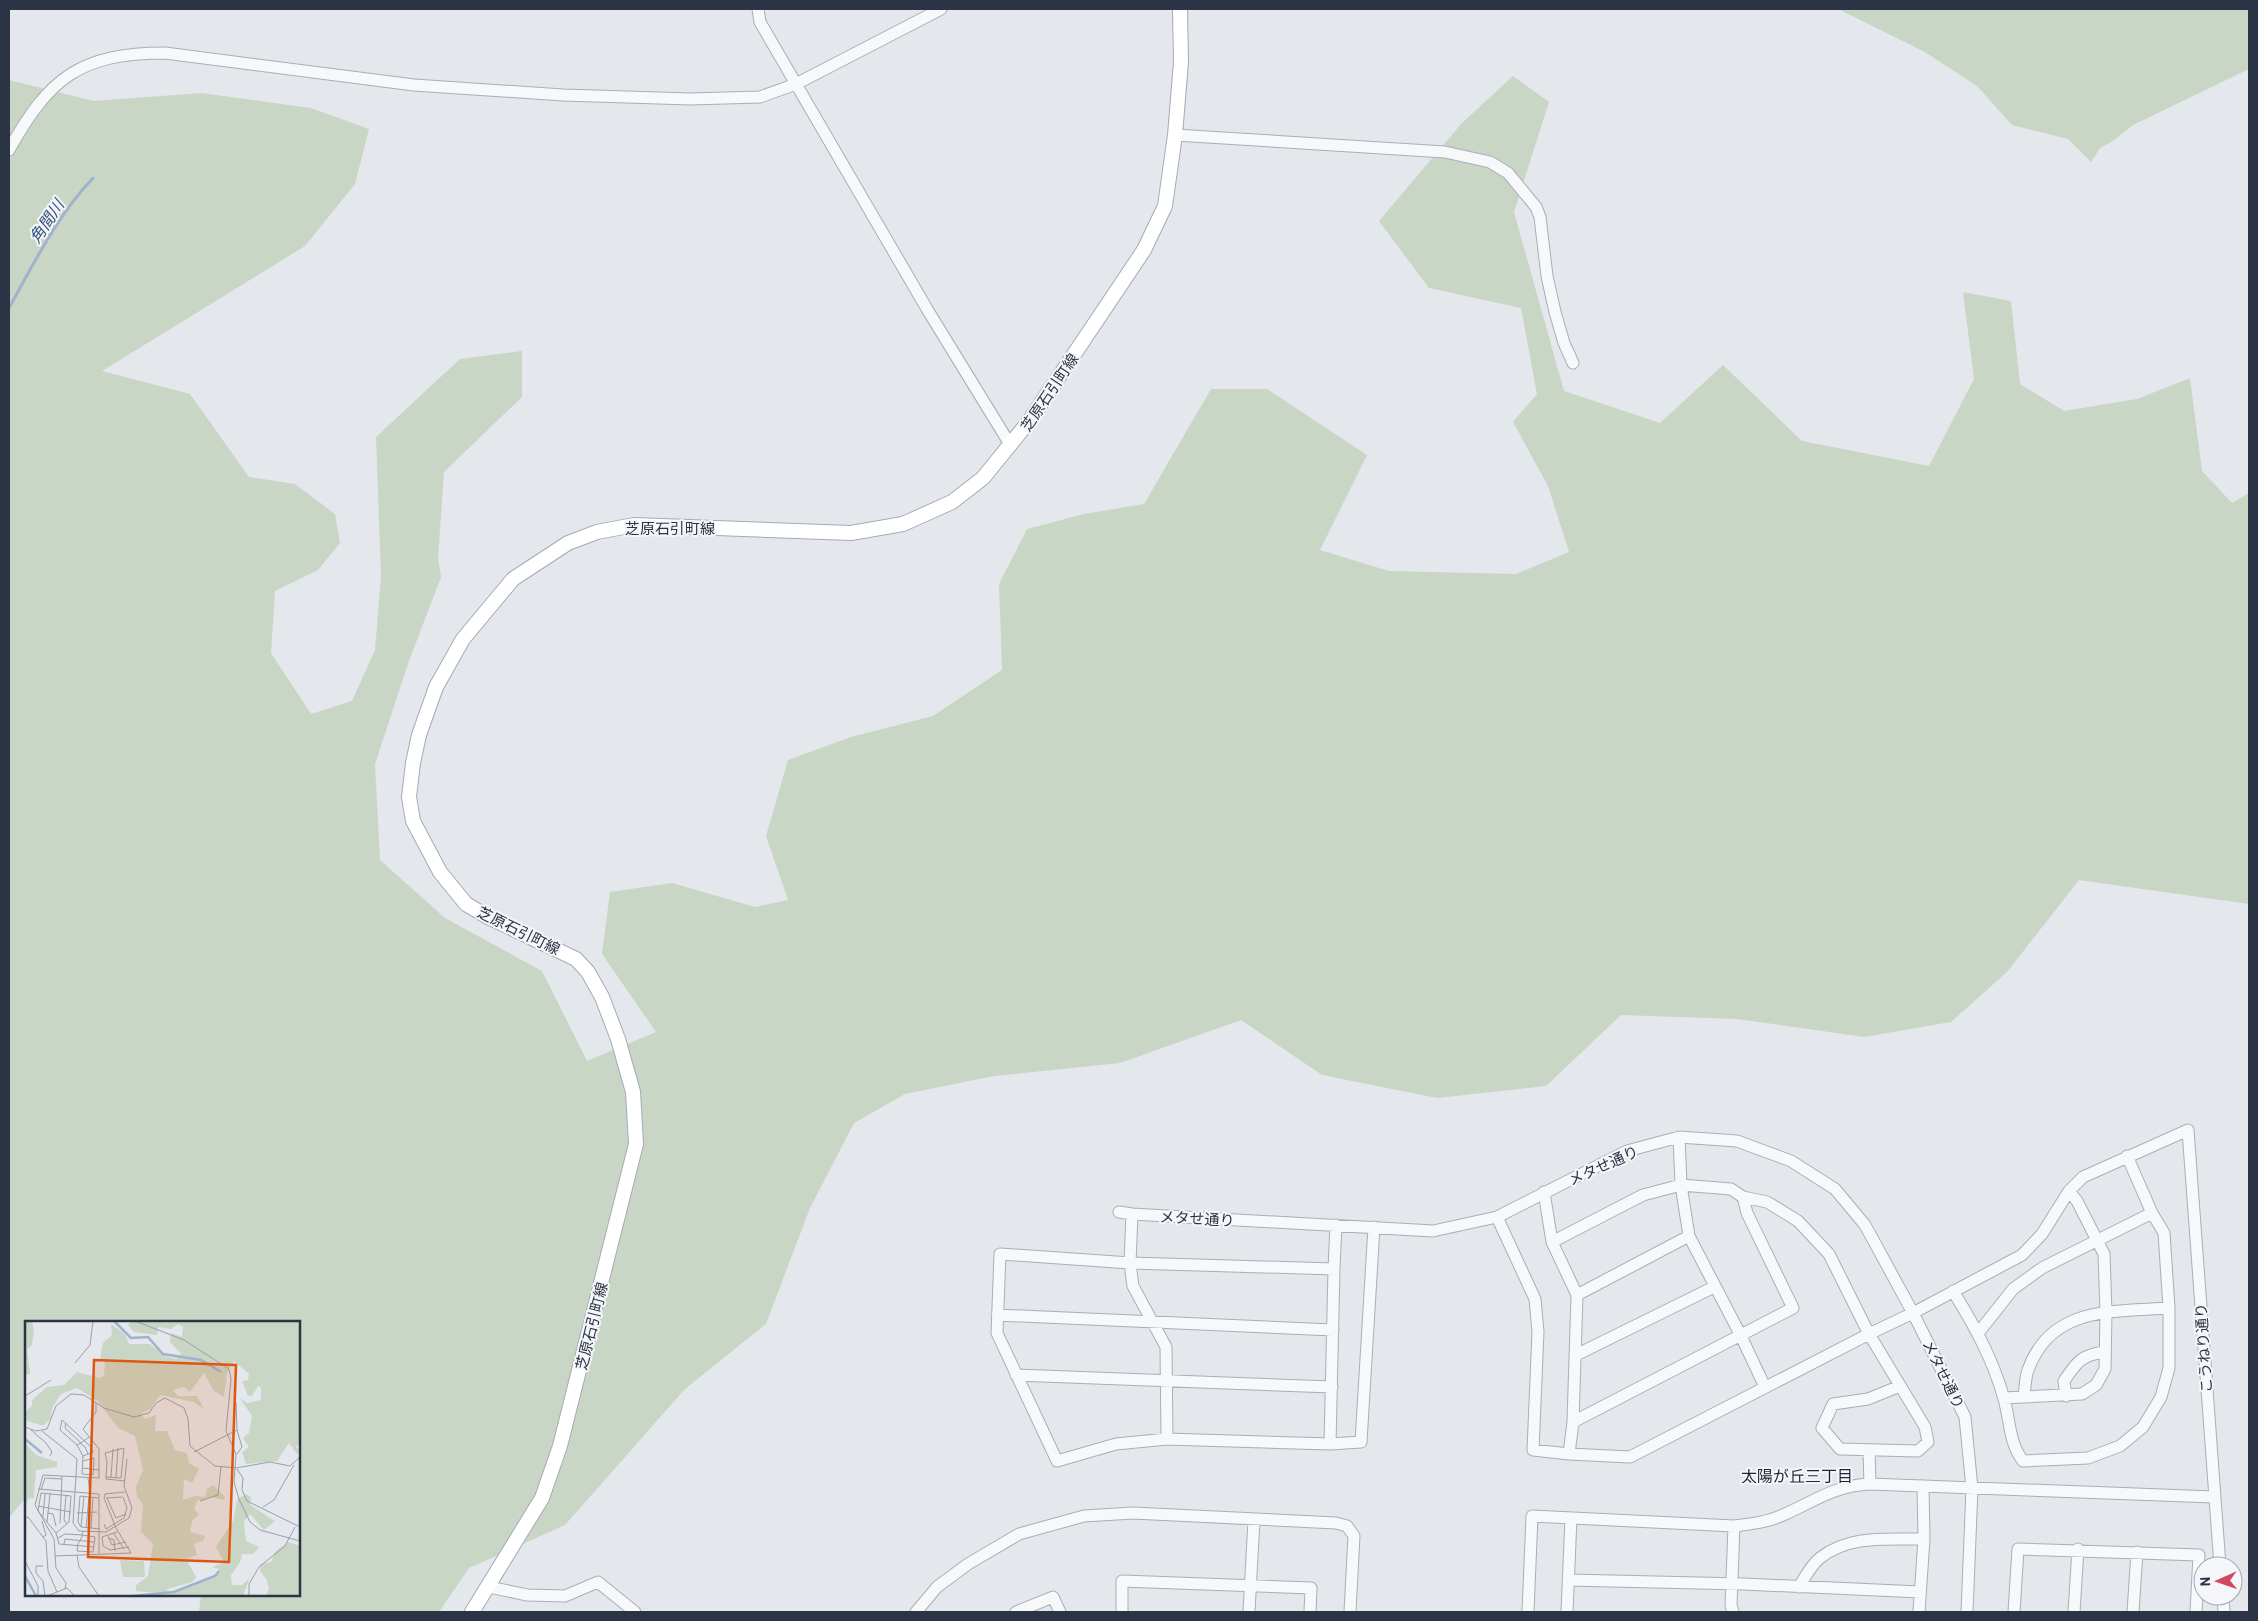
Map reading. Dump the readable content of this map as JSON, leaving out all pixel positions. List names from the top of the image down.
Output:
{
  "streets": {
    "main road": ["芝原石引町線"],
    "street": ["メタせ通り", "こうねり通り"]
  },
  "districts": ["太陽が丘三丁目"],
  "water": ["角間川"],
  "north": "left"
}
